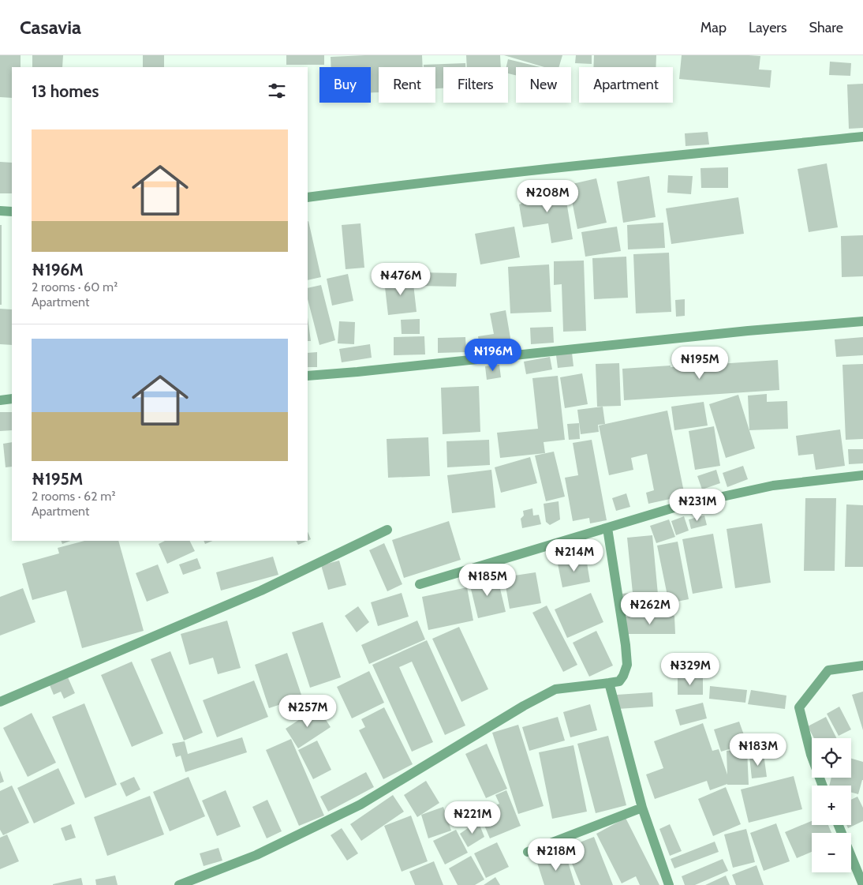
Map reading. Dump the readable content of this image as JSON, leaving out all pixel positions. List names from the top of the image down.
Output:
{
  "page": {
    "header": "Casavia",
    "nav": ["Map", "Layers", "Share"],
    "chip": [
      "Buy",
      "Rent",
      "Filters",
      "New",
      "Apartment"
    ],
    "heading": "13 homes",
    "list": [
      {
        "name": "₦196M",
        "note": "2 rooms · 60 m² · Apartment"
      },
      {
        "name": "₦195M",
        "note": "2 rooms · 62 m² · Apartment"
      }
    ],
    "price": [
      "₦208M",
      "₦476M",
      "₦196M",
      "₦195M",
      "₦231M",
      "₦214M",
      "₦185M",
      "₦262M",
      "₦329M",
      "₦257M",
      "₦183M",
      "₦221M",
      "₦218M"
    ],
    "map_buttons": ["+", "−"]
  }
}
